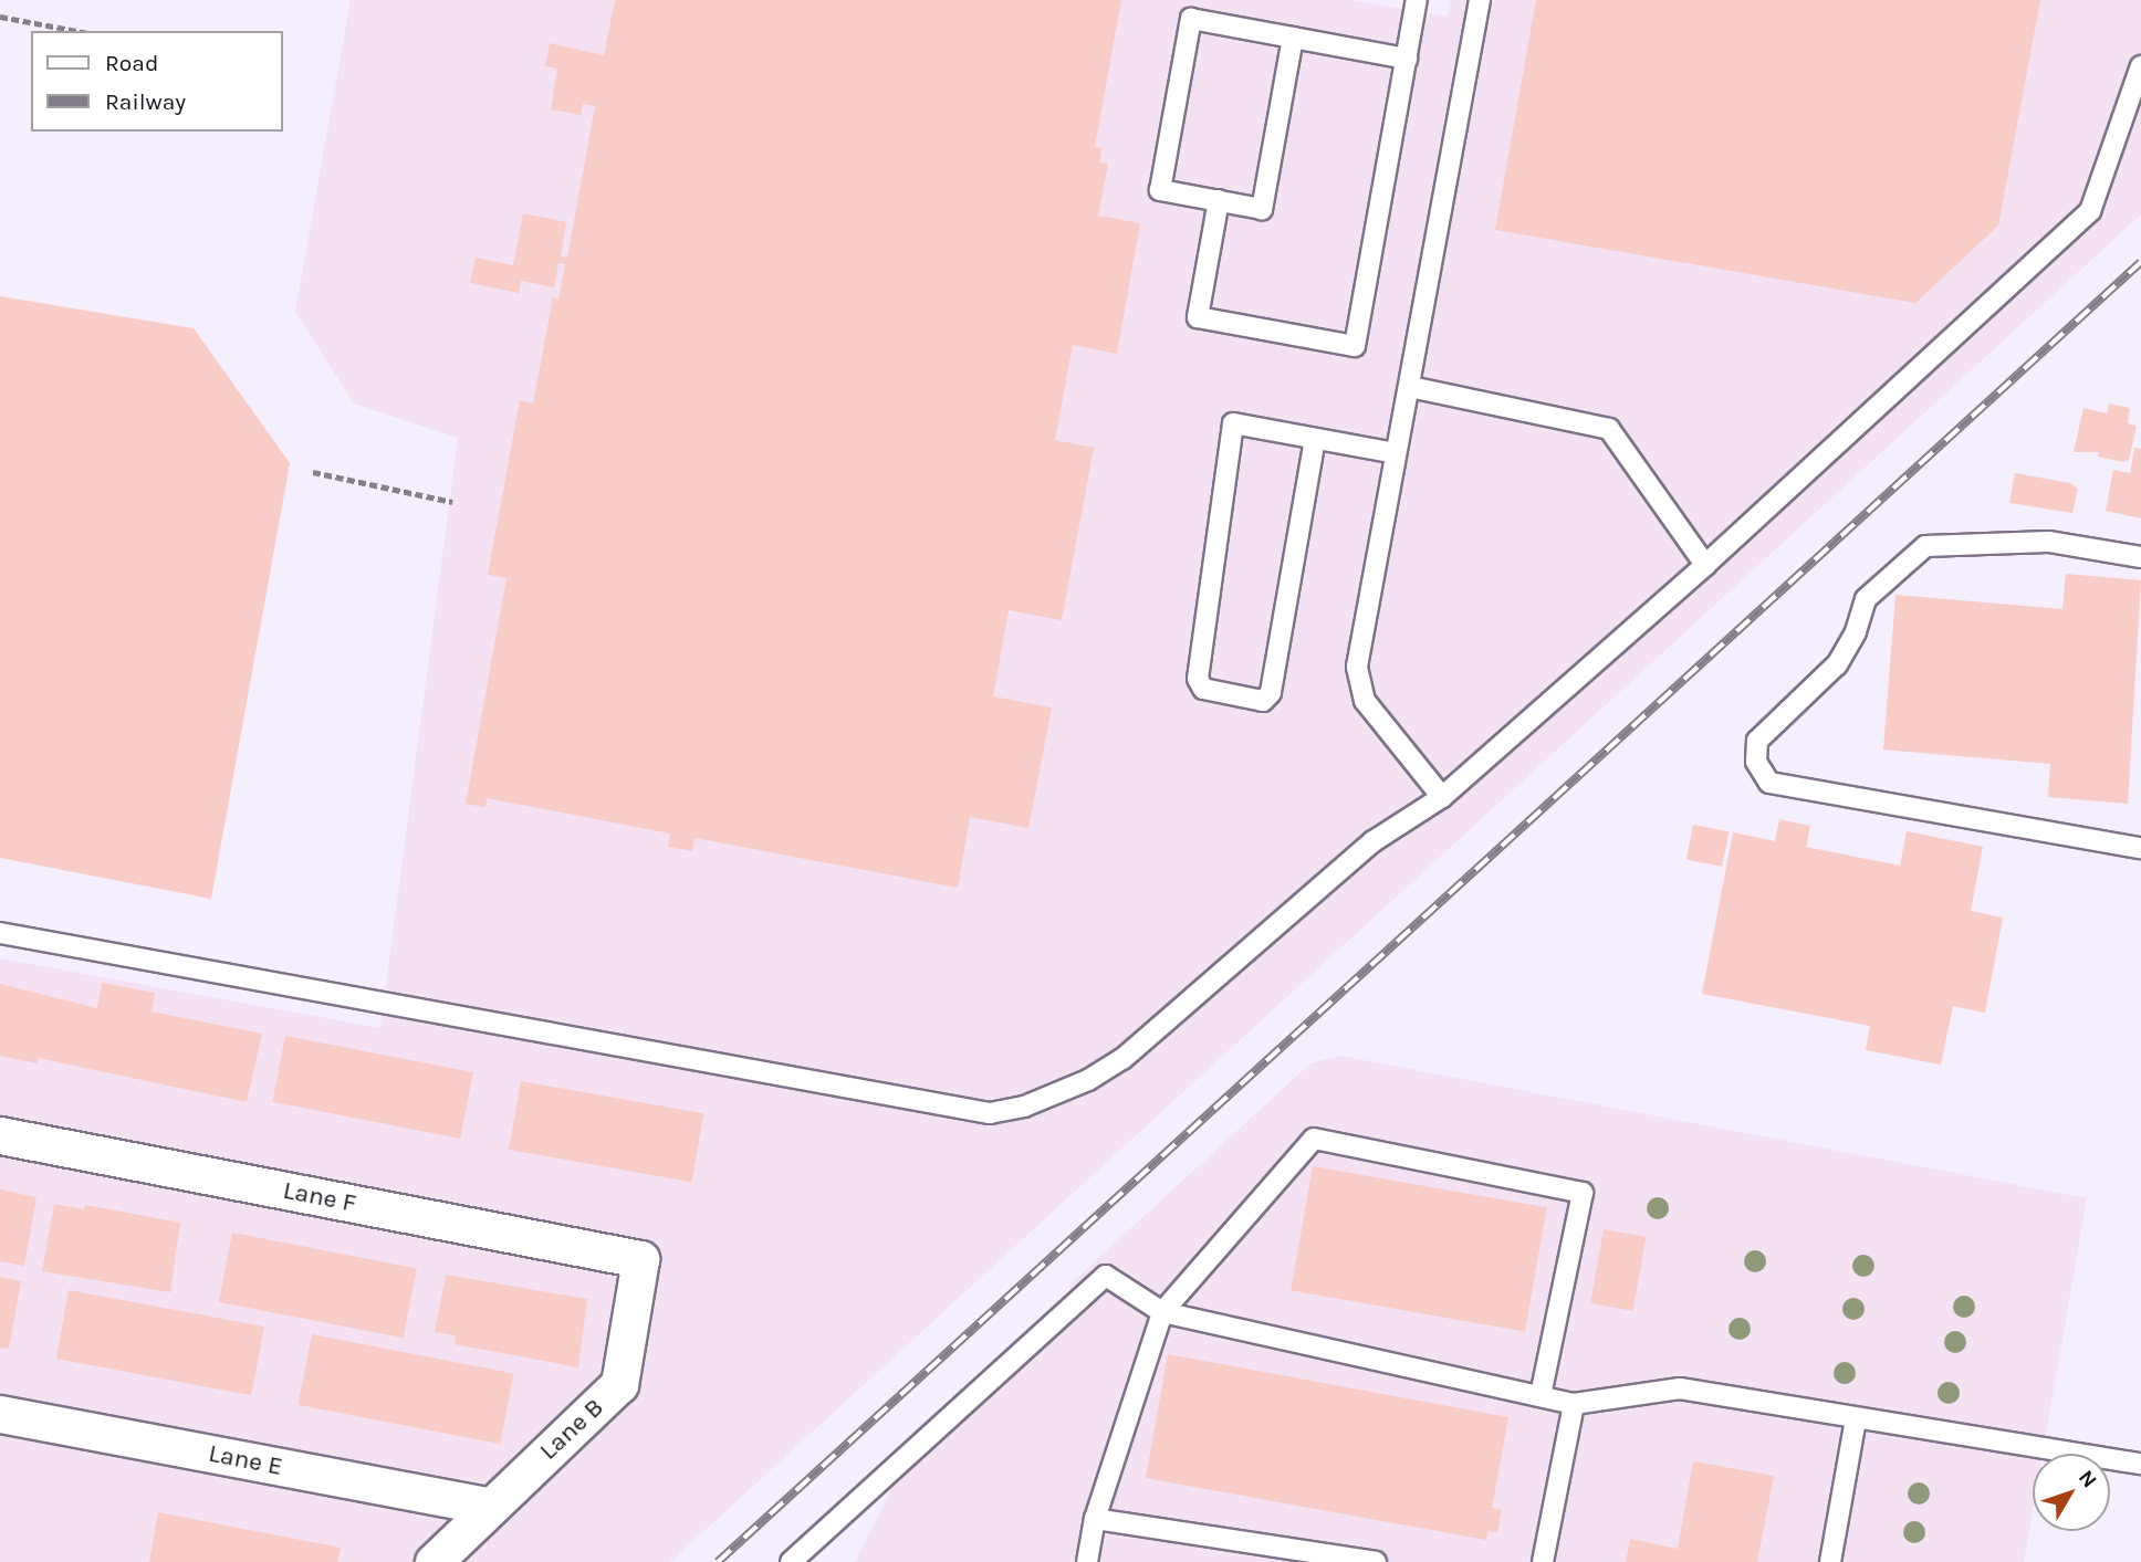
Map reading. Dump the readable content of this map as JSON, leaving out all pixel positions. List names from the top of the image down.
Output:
{
  "streets": {
    "street": ["Lane F", "Lane B", "Lane E"]
  },
  "crossings": [
    ["Lane F", "Lane B"],
    ["Lane B", "Lane E"]
  ],
  "legend": ["Road", "Railway"],
  "north": "top right"
}
